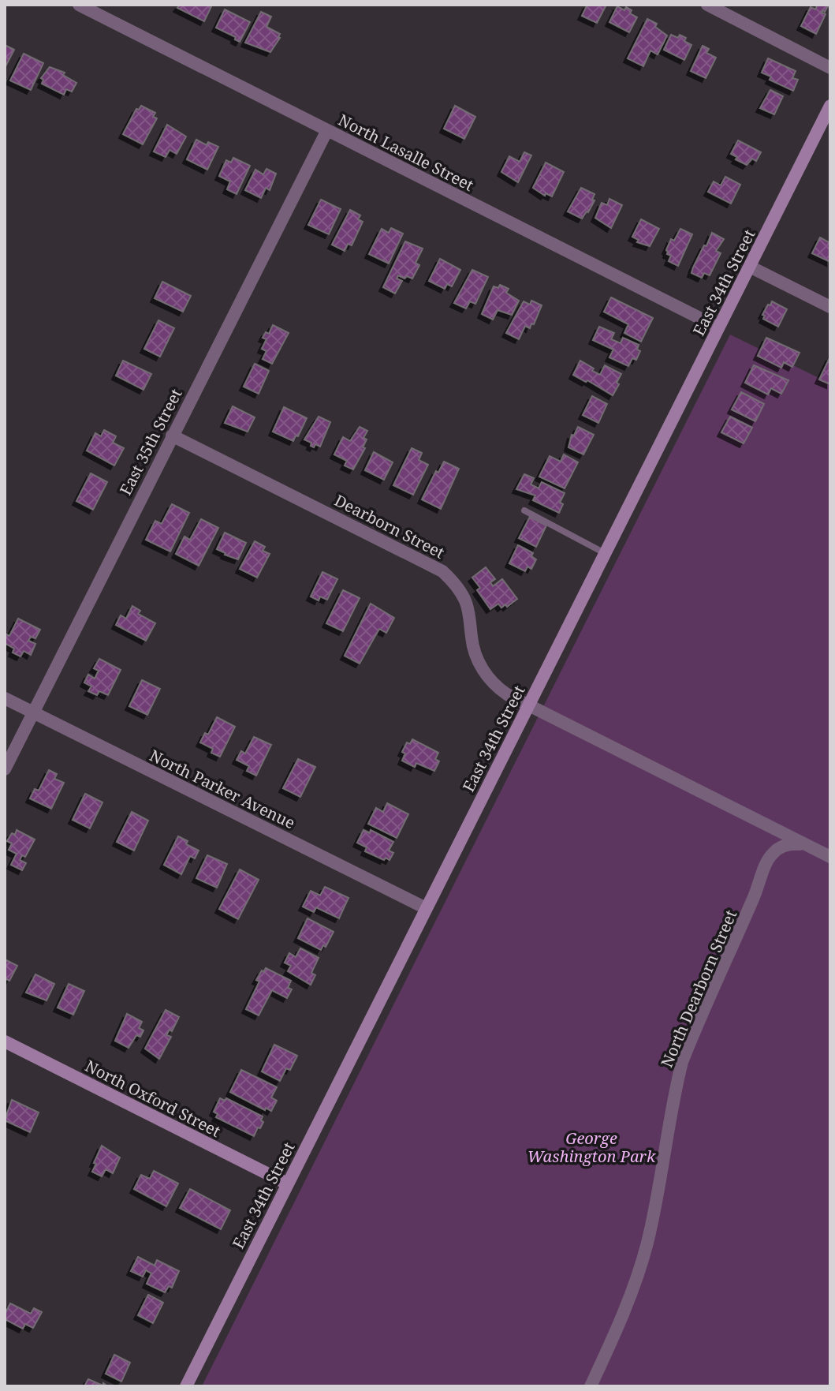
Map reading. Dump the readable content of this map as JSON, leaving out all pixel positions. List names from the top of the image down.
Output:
{
  "streets": {
    "main road": ["East 34th Street", "North Oxford Street"],
    "street": [
      "North Lasalle Street",
      "East 35th Street",
      "Dearborn Street",
      "North Parker Avenue",
      "North Dearborn Street"
    ]
  },
  "crossings": [
    ["North Lasalle Street", "East 34th Street"],
    ["North Lasalle Street", "East 35th Street"],
    ["East 34th Street", "Dearborn Street"],
    ["East 34th Street", "North Parker Avenue"],
    ["East 34th Street", "North Oxford Street"],
    ["East 35th Street", "Dearborn Street"],
    ["East 35th Street", "North Parker Avenue"]
  ],
  "parks": ["George Washington Park"]
}
